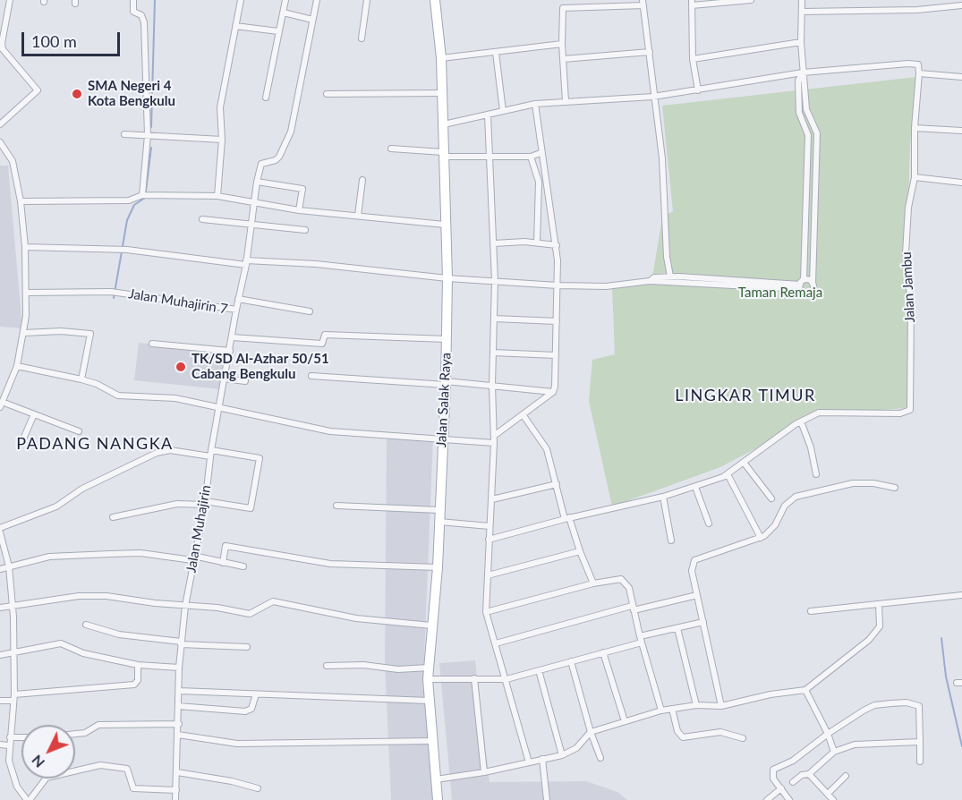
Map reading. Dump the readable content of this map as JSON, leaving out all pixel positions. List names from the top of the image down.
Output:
{
  "streets": {
    "main road": ["Jalan Salak Raya"],
    "street": ["Jalan Jambu", "Jalan Muhajirin 7", "Jalan Muhajirin"]
  },
  "crossings": [
    ["Jalan Muhajirin 7", "Jalan Muhajirin"]
  ],
  "districts": ["LINGKAR TIMUR", "PADANG NANGKA"],
  "parks": ["Taman Remaja"],
  "places": ["SMA Negeri 4 Kota Bengkulu", "TK/SD Al-Azhar 50/51 Cabang Bengkulu"],
  "scale_bar": "100 m",
  "north": "bottom left"
}
